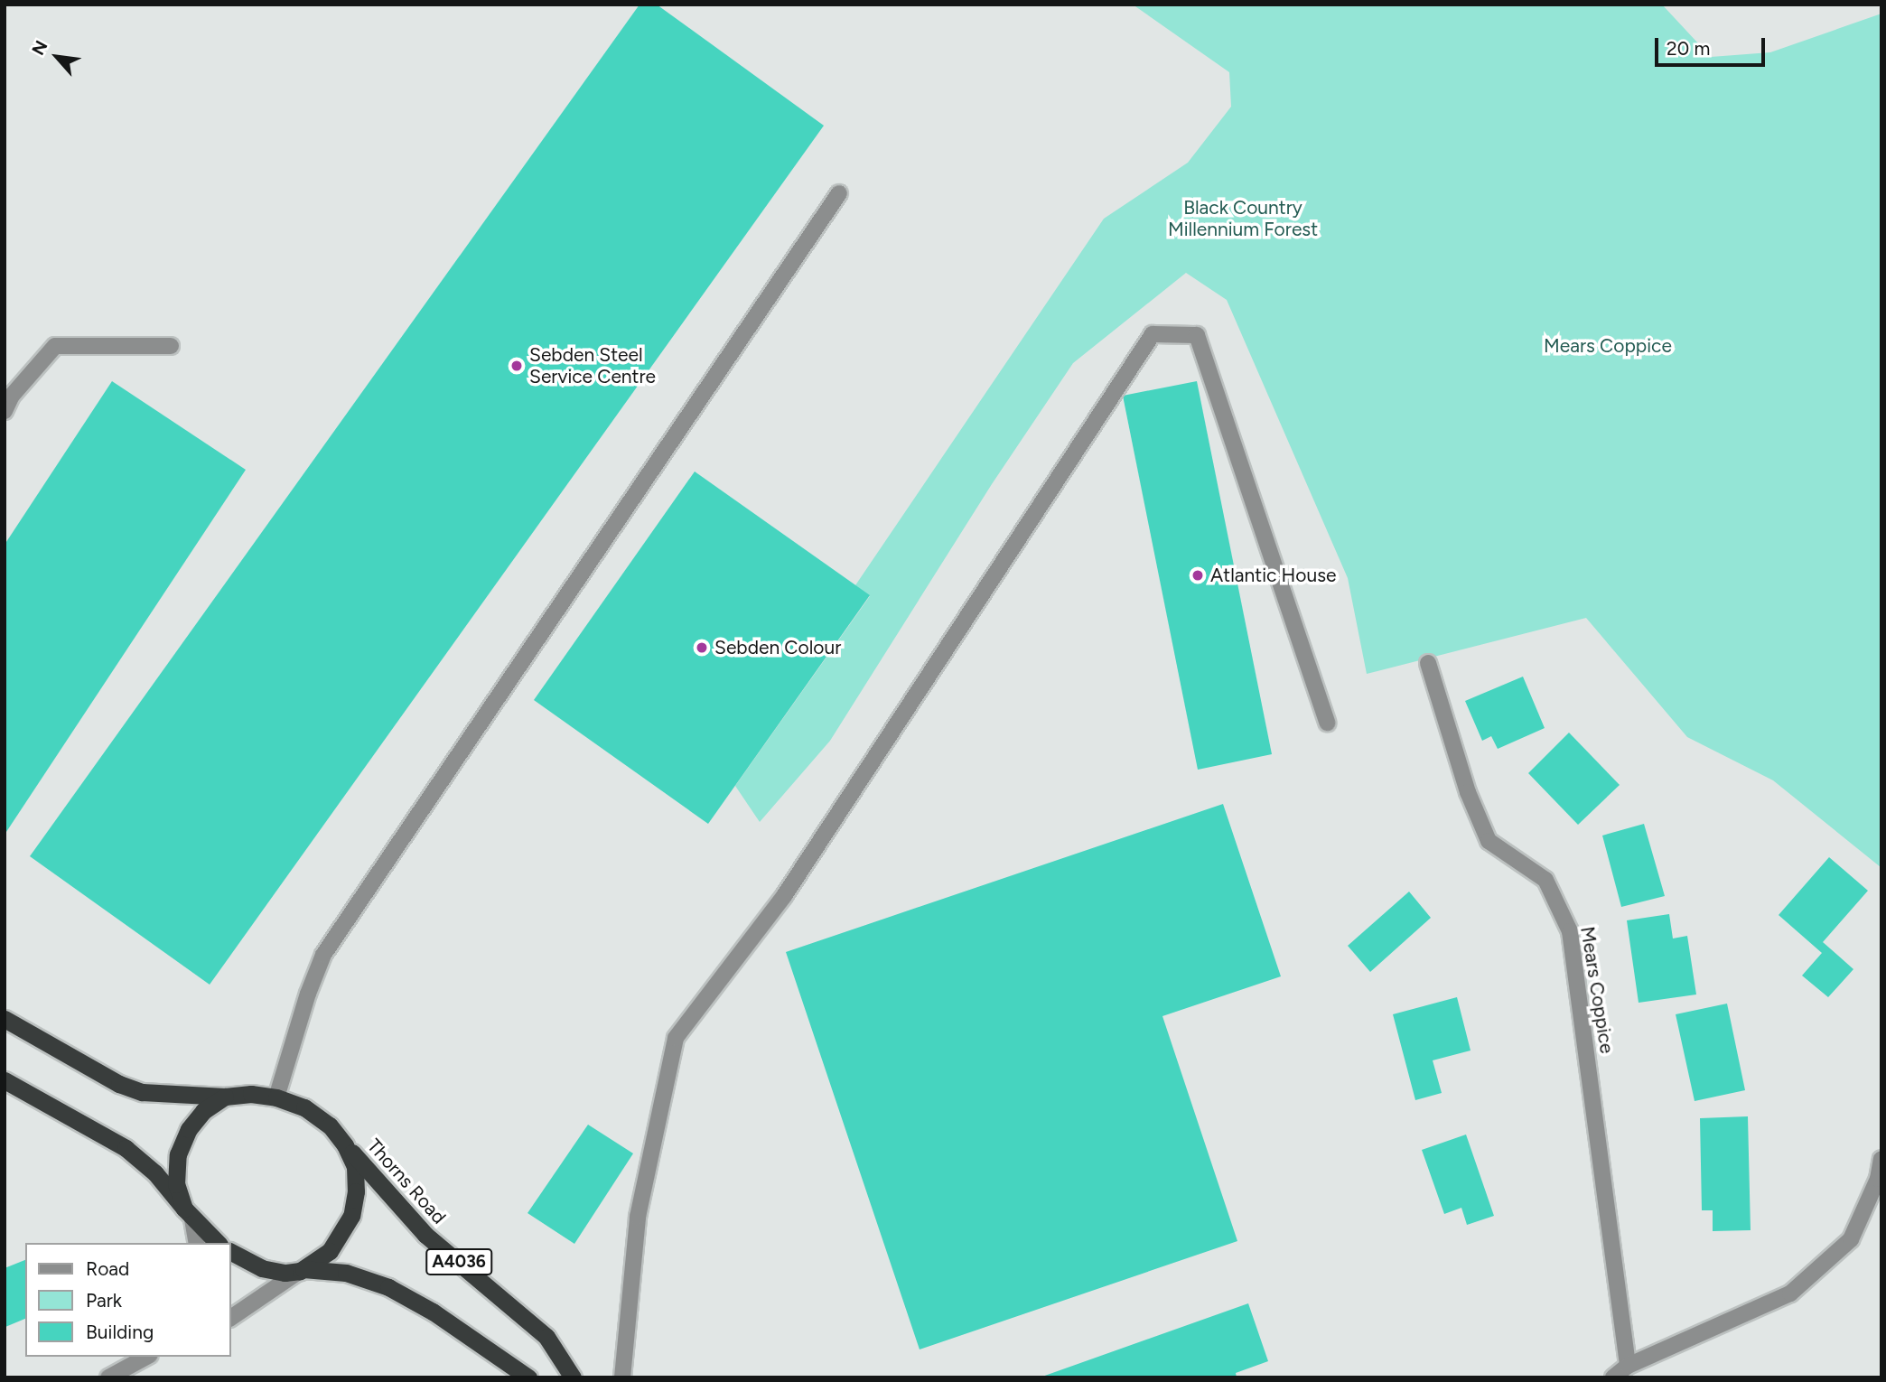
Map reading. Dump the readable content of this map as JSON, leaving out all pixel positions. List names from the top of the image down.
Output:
{
  "streets": {
    "highway": ["Thorns Road", "A4036"],
    "street": ["Mears Coppice"]
  },
  "crossings": [
    ["Thorns Road", "A4036"]
  ],
  "parks": ["Black Country Millennium Forest", "Mears Coppice"],
  "places": ["Sebden Steel Service Centre", "Atlantic House", "Sebden Colour"],
  "legend": ["Road", "Park", "Building"],
  "scale_bar": "20 m",
  "north": "top left"
}
